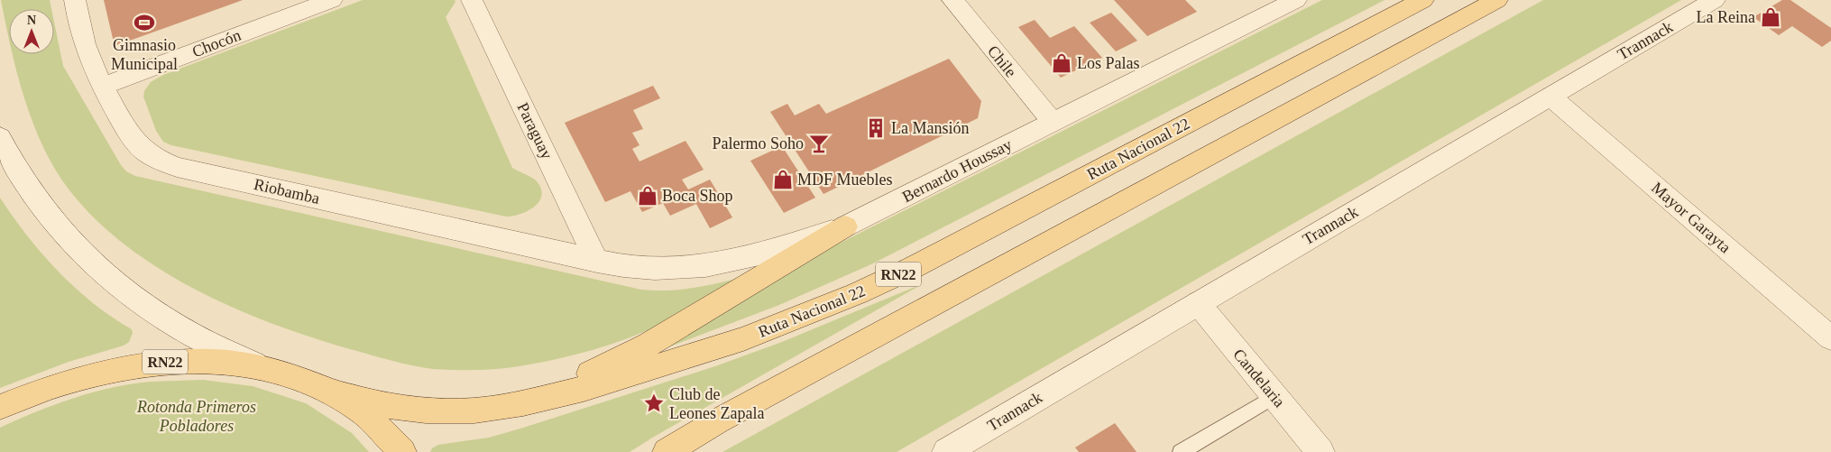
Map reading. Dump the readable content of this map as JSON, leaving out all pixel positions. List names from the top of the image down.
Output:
{
  "streets": {
    "main road": ["Ruta Nacional 22", "RN22"],
    "street": [
      "Trannack",
      "Chocón",
      "Chile",
      "Paraguay",
      "Bernardo Houssay",
      "Riobamba",
      "Mayor Garayta",
      "Candelaria"
    ]
  },
  "crossings": [
    ["Trannack", "Mayor Garayta"],
    ["Trannack", "Candelaria"],
    ["Chocón", "Riobamba"],
    ["Chile", "Bernardo Houssay"],
    ["Paraguay", "Bernardo Houssay"],
    ["Paraguay", "Riobamba"],
    ["Ruta Nacional 22", "RN22"],
    ["Bernardo Houssay", "Riobamba"]
  ],
  "parks": ["Rotonda Primeros Pobladores"],
  "places": {
    "shop": [
      "La Reina",
      "Los Palas",
      "MDF Muebles",
      "Boca Shop"
    ],
    "sports": ["Gimnasio Municipal"],
    "building": ["La Mansión"],
    "bar": ["Palermo Soho"],
    "place": ["Club de Leones Zapala"]
  },
  "north": "top"
}
